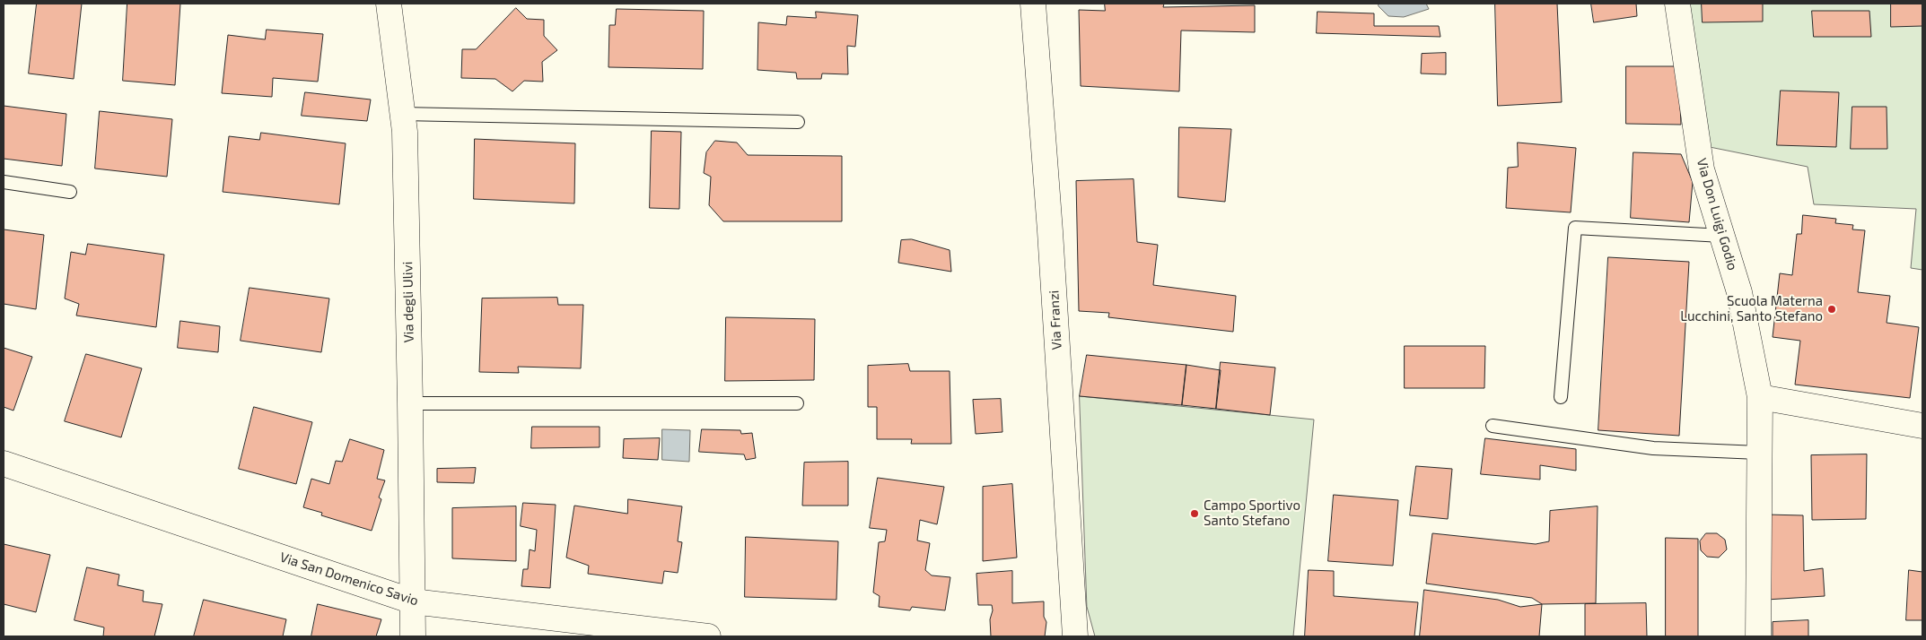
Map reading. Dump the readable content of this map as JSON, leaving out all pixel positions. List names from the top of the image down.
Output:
{
  "streets": {
    "street": [
      "Via Don Luigi Godio",
      "Via degli Ulivi",
      "Via Franzi",
      "Via San Domenico Savio"
    ]
  },
  "crossings": [
    ["Via degli Ulivi", "Via San Domenico Savio"]
  ],
  "places": ["Scuola Materna Lucchini, Santo Stefano", "Campo Sportivo Santo Stefano"]
}
